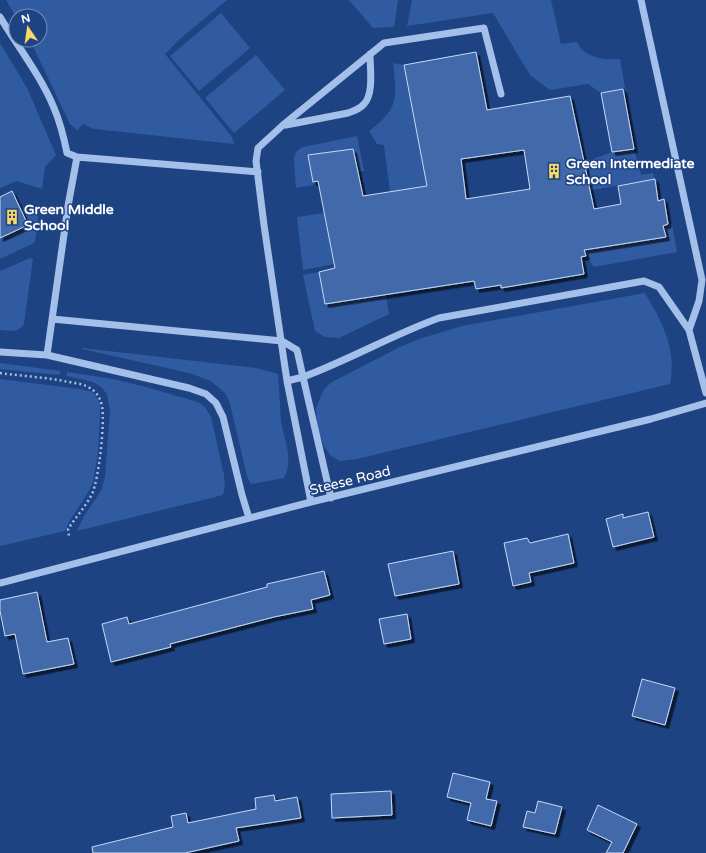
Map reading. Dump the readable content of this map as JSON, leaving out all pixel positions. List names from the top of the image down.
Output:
{
  "streets": {
    "street": ["Steese Road"]
  },
  "places": {
    "building": ["Green Intermediate School", "Green Middle School"]
  },
  "north": "top"
}
